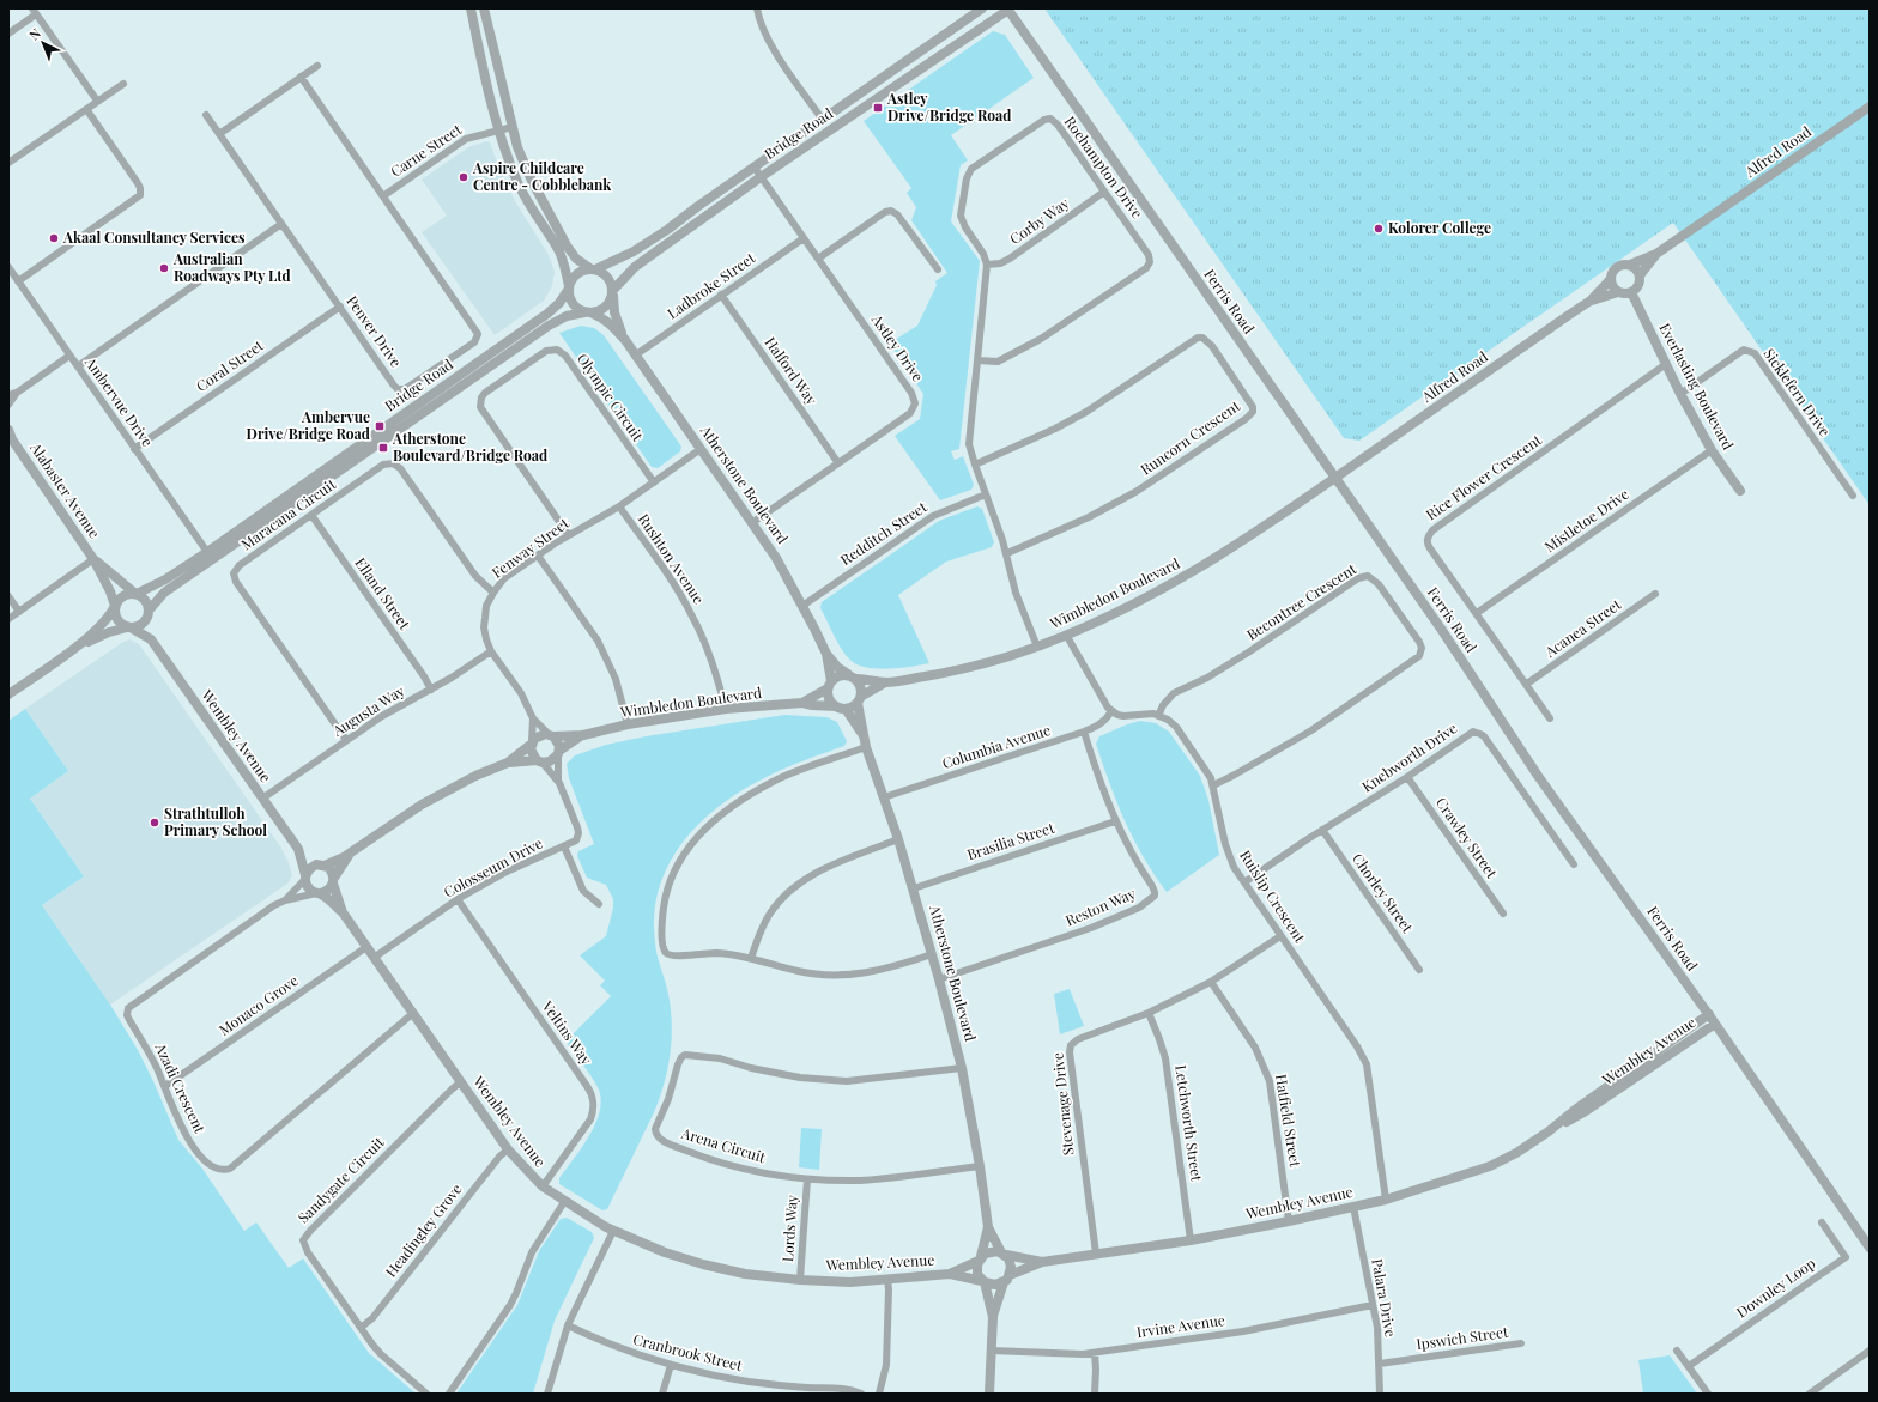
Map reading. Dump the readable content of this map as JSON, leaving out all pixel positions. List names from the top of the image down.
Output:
{
  "streets": {
    "street": [
      "Bridge Road",
      "Carne Street",
      "Alfred Road",
      "Roehampton Drive",
      "Corby Way",
      "Ladbroke Street",
      "Ferris Road",
      "Penver Drive",
      "Astley Drive",
      "Coral Street",
      "Halford Way",
      "Everlasting Boulevard",
      "Sicklefern Drive",
      "Olympic Circuit",
      "Ambervue Drive",
      "Runcorn Crescent",
      "Rice Flower Crescent",
      "Atherstone Boulevard",
      "Alabaster Avenue",
      "Maracana Circuit",
      "Mistletoe Drive",
      "Redditch Street",
      "Fenway Street",
      "Rushton Avenue",
      "Elland Street",
      "Wimbledon Boulevard",
      "Becontree Crescent",
      "Acanea Street",
      "Augusta Way",
      "Wembley Avenue",
      "Columbia Avenue",
      "Knebworth Drive",
      "Crawley Street",
      "Brasilia Street",
      "Colosseum Drive",
      "Chorley Street",
      "Ruislip Crescent",
      "Reston Way",
      "Monaco Grove",
      "Veltins Way",
      "Azadi Crescent",
      "Stevenage Drive",
      "Hatfield Street",
      "Letchworth Street",
      "Arena Circuit",
      "Sandygate Circuit",
      "Lords Way",
      "Headingley Grove",
      "Downley Loop",
      "Palara Drive",
      "Irvine Avenue",
      "Ipswich Street",
      "Cranbrook Street"
    ]
  },
  "crossings": [
    ["Bridge Road", "Ferris Road"],
    ["Bridge Road", "Astley Drive"],
    ["Bridge Road", "Ambervue Drive"],
    ["Bridge Road", "Atherstone Boulevard"],
    ["Bridge Road", "Alabaster Avenue"],
    ["Bridge Road", "Wembley Avenue"],
    ["Carne Street", "Penver Drive"],
    ["Alfred Road", "Ferris Road"],
    ["Alfred Road", "Everlasting Boulevard"],
    ["Alfred Road", "Wimbledon Boulevard"],
    ["Roehampton Drive", "Corby Way"],
    ["Ladbroke Street", "Astley Drive"],
    ["Ladbroke Street", "Halford Way"],
    ["Ladbroke Street", "Atherstone Boulevard"],
    ["Ferris Road", "Wimbledon Boulevard"],
    ["Ferris Road", "Wembley Avenue"],
    ["Penver Drive", "Coral Street"],
    ["Astley Drive", "Halford Way"],
    ["Astley Drive", "Atherstone Boulevard"],
    ["Coral Street", "Ambervue Drive"],
    ["Everlasting Boulevard", "Sicklefern Drive"],
    ["Everlasting Boulevard", "Rice Flower Crescent"],
    ["Everlasting Boulevard", "Mistletoe Drive"],
    ["Olympic Circuit", "Fenway Street"],
    ["Rice Flower Crescent", "Mistletoe Drive"],
    ["Rice Flower Crescent", "Acanea Street"],
    ["Atherstone Boulevard", "Redditch Street"],
    ["Atherstone Boulevard", "Fenway Street"],
    ["Atherstone Boulevard", "Wimbledon Boulevard"],
    ["Atherstone Boulevard", "Wembley Avenue"],
    ["Atherstone Boulevard", "Columbia Avenue"],
    ["Atherstone Boulevard", "Brasilia Street"],
    ["Atherstone Boulevard", "Reston Way"],
    ["Atherstone Boulevard", "Arena Circuit"],
    ["Alabaster Avenue", "Wembley Avenue"],
    ["Maracana Circuit", "Fenway Street"],
    ["Maracana Circuit", "Elland Street"],
    ["Maracana Circuit", "Augusta Way"],
    ["Fenway Street", "Rushton Avenue"],
    ["Fenway Street", "Wimbledon Boulevard"],
    ["Fenway Street", "Augusta Way"],
    ["Fenway Street", "Colosseum Drive"],
    ["Rushton Avenue", "Wimbledon Boulevard"],
    ["Elland Street", "Augusta Way"],
    ["Wimbledon Boulevard", "Colosseum Drive"],
    ["Becontree Crescent", "Ruislip Crescent"],
    ["Augusta Way", "Wembley Avenue"],
    ["Wembley Avenue", "Colosseum Drive"],
    ["Wembley Avenue", "Ruislip Crescent"],
    ["Wembley Avenue", "Monaco Grove"],
    ["Wembley Avenue", "Veltins Way"],
    ["Wembley Avenue", "Azadi Crescent"],
    ["Wembley Avenue", "Stevenage Drive"],
    ["Wembley Avenue", "Hatfield Street"],
    ["Wembley Avenue", "Letchworth Street"],
    ["Wembley Avenue", "Sandygate Circuit"],
    ["Wembley Avenue", "Lords Way"],
    ["Wembley Avenue", "Headingley Grove"],
    ["Wembley Avenue", "Palara Drive"],
    ["Columbia Avenue", "Reston Way"],
    ["Knebworth Drive", "Crawley Street"],
    ["Knebworth Drive", "Chorley Street"],
    ["Knebworth Drive", "Ruislip Crescent"],
    ["Brasilia Street", "Reston Way"],
    ["Colosseum Drive", "Veltins Way"],
    ["Ruislip Crescent", "Stevenage Drive"],
    ["Monaco Grove", "Azadi Crescent"],
    ["Stevenage Drive", "Hatfield Street"],
    ["Stevenage Drive", "Letchworth Street"],
    ["Arena Circuit", "Lords Way"],
    ["Sandygate Circuit", "Headingley Grove"],
    ["Palara Drive", "Irvine Avenue"],
    ["Palara Drive", "Ipswich Street"]
  ],
  "places": {
    "transit": ["Astley Drive/Bridge Road", "Ambervue Drive/Bridge Road", "Atherstone Boulevard/Bridge Road"],
    "other": [
      "Aspire Childcare Centre - Cobblebank",
      "Kolorer College",
      "Akaal Consultancy Services",
      "Australian Roadways Pty Ltd",
      "Strathtulloh Primary School"
    ]
  },
  "north": "top left"
}
